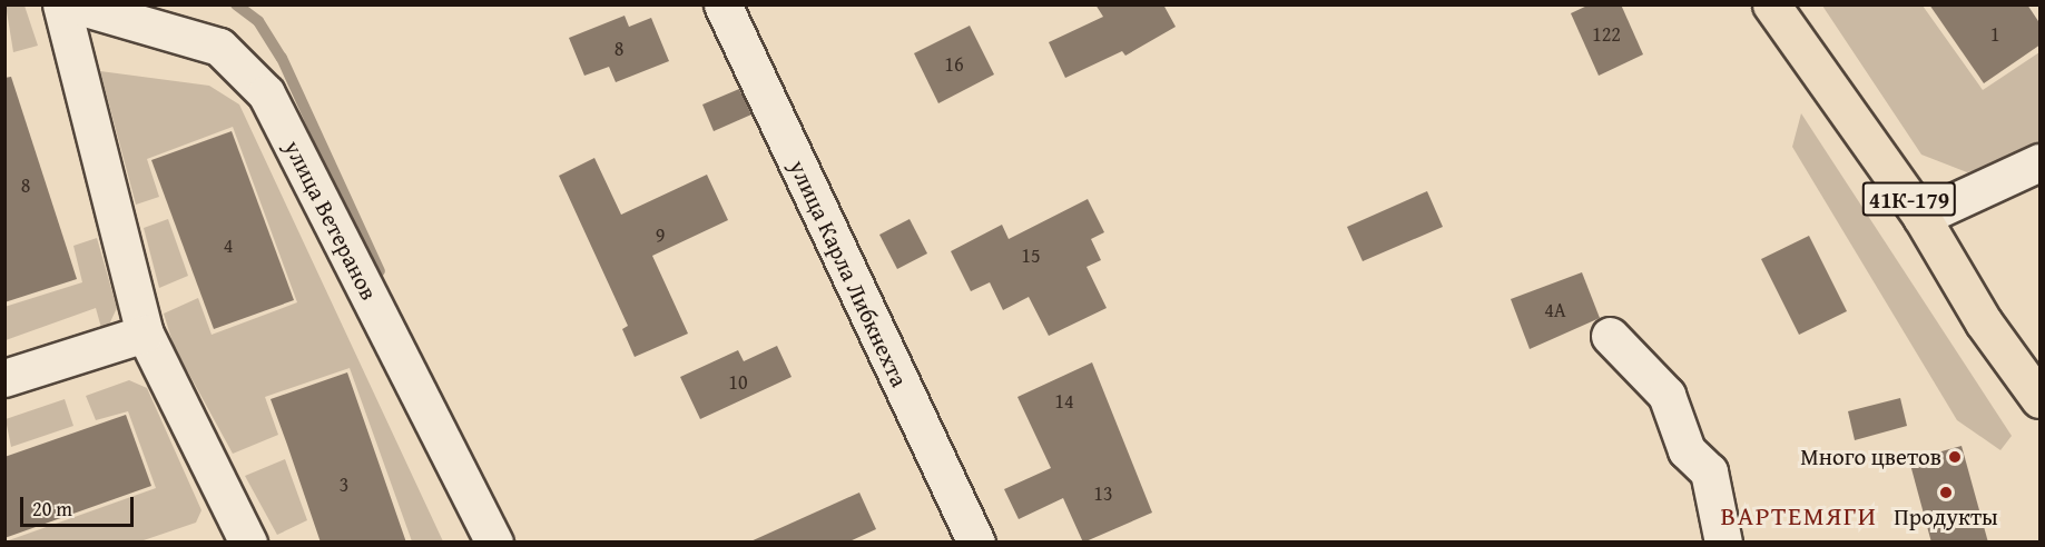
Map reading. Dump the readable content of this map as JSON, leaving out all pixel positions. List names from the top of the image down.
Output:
{
  "streets": {
    "main road": ["41К-179"],
    "street": ["улица Ветеранов", "улица Карла Либкнехта"]
  },
  "districts": ["ВАРТЕМЯГИ"],
  "places": ["Много цветов", "Продукты"],
  "house_numbers": [
    "122",
    "1",
    "8",
    "16",
    "8",
    "9",
    "4",
    "15",
    "4А",
    "10",
    "14",
    "3",
    "13"
  ],
  "scale_bar": "20 m"
}
